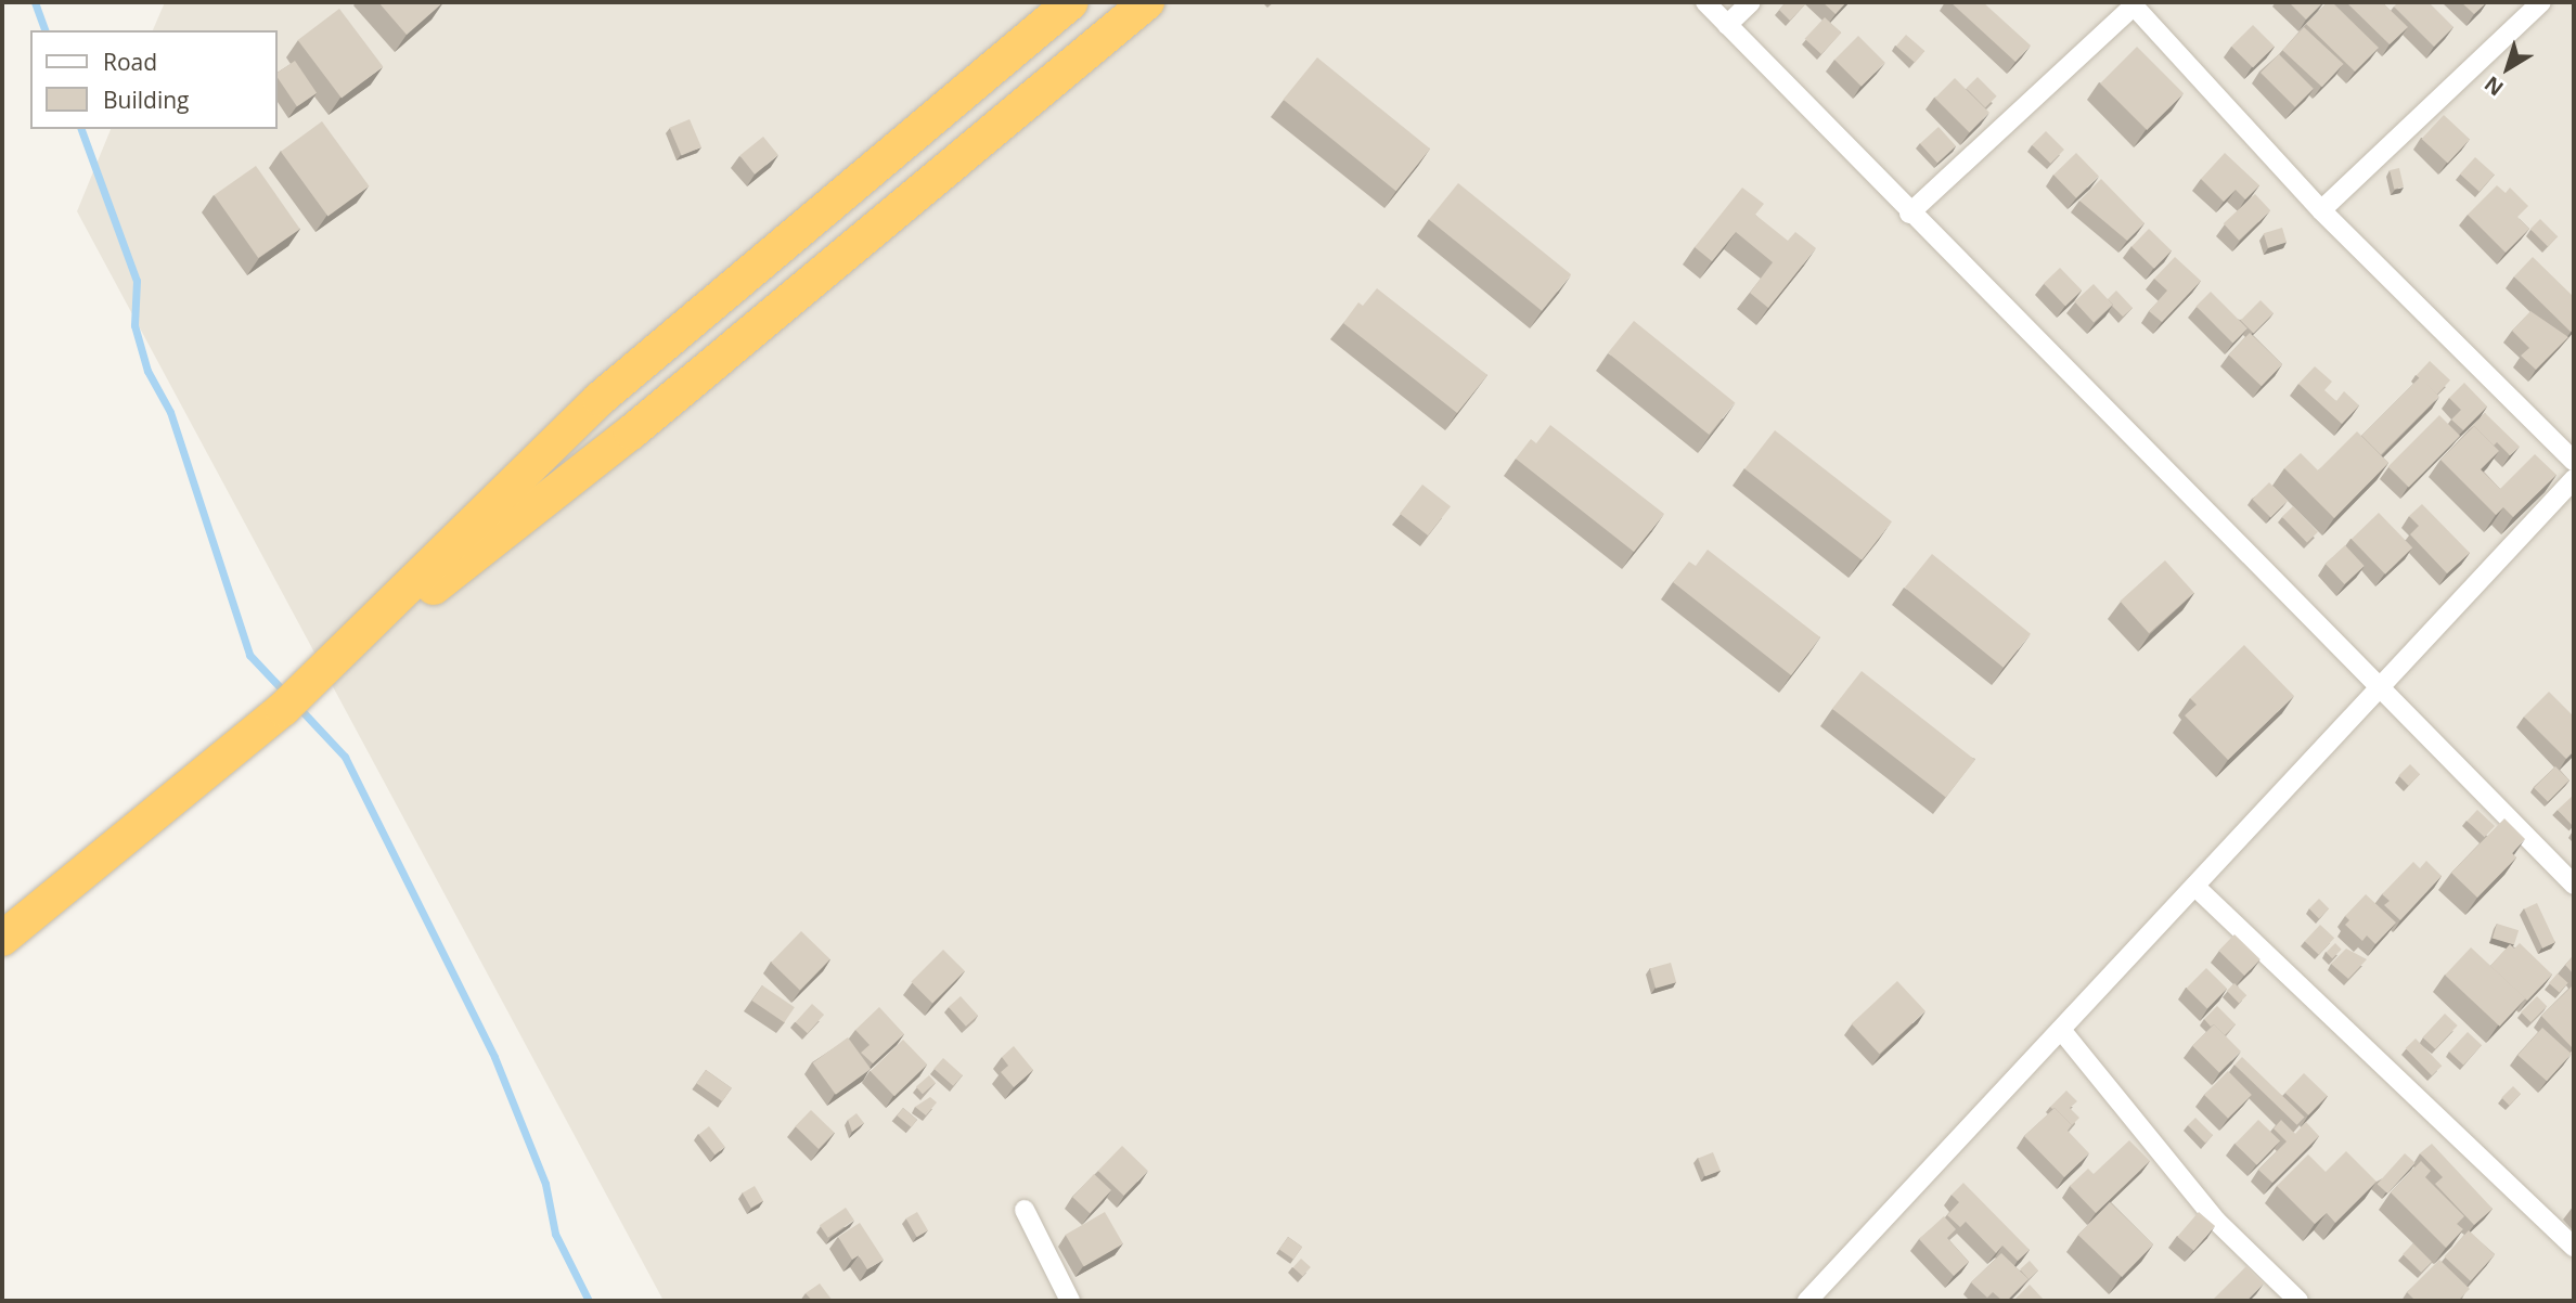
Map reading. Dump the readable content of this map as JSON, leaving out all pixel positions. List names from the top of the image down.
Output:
{
  "legend": ["Road", "Building"],
  "north": "bottom left"
}
